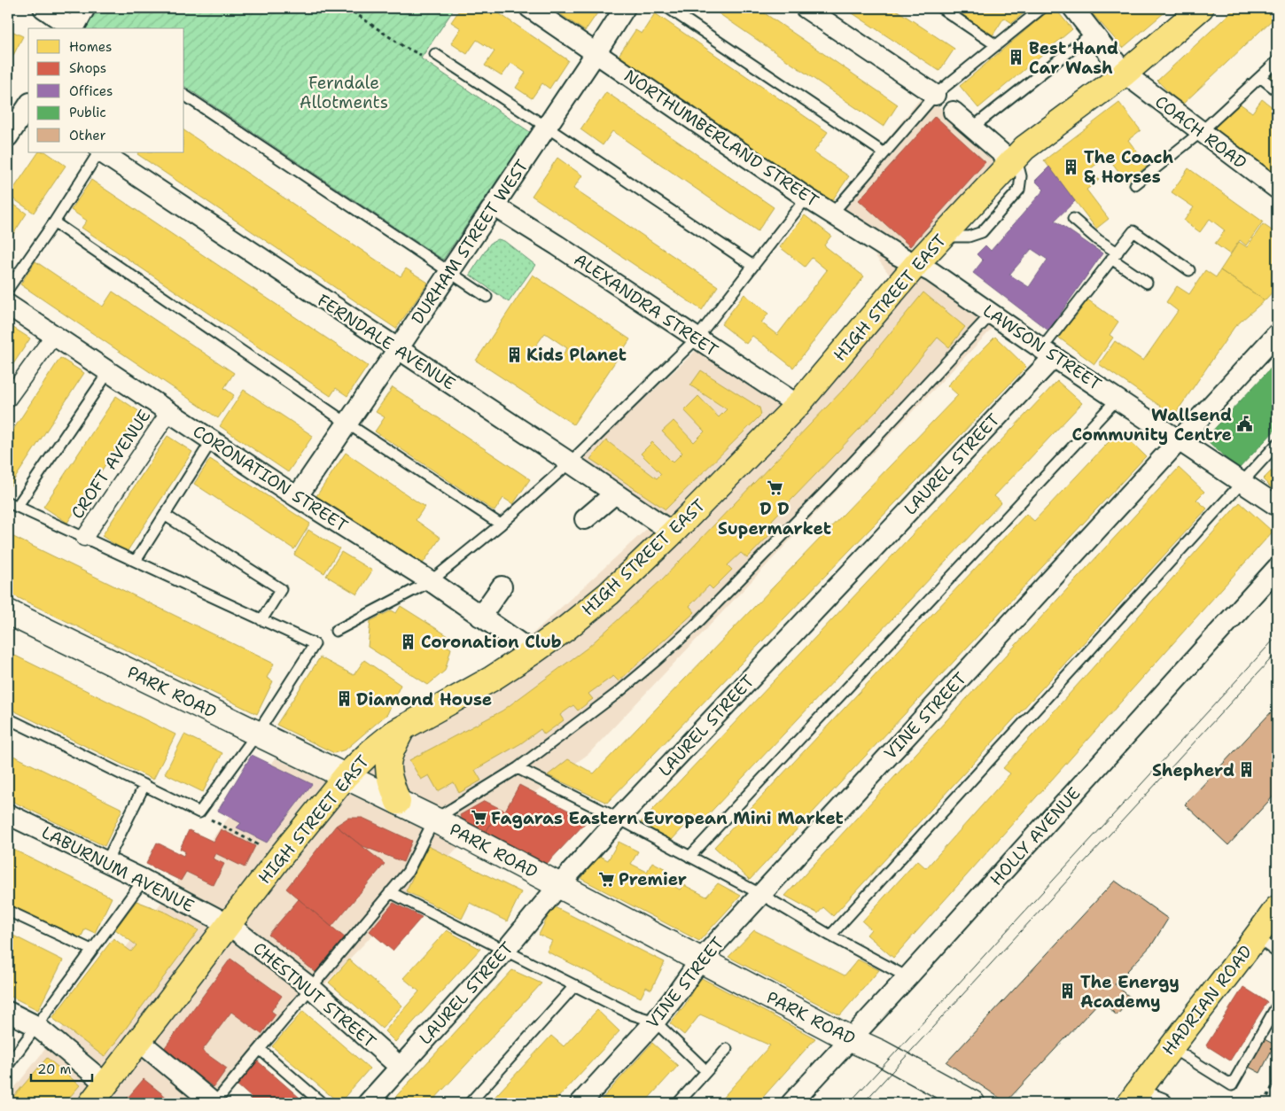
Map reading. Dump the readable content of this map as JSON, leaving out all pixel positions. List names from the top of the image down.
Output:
{
  "streets": {
    "main road": ["HIGH STREET EAST", "HADRIAN ROAD"],
    "street": [
      "COACH ROAD",
      "NORTHUMBERLAND STREET",
      "DURHAM STREET WEST",
      "ALEXANDRA STREET",
      "FERNDALE AVENUE",
      "LAWSON STREET",
      "CROFT AVENUE",
      "LAUREL STREET",
      "CORONATION STREET",
      "PARK ROAD",
      "VINE STREET",
      "HOLLY AVENUE",
      "LABURNUM AVENUE",
      "CHESTNUT STREET"
    ]
  },
  "crossings": [
    ["COACH ROAD", "HIGH STREET EAST"],
    ["NORTHUMBERLAND STREET", "DURHAM STREET WEST"],
    ["NORTHUMBERLAND STREET", "HIGH STREET EAST"],
    ["NORTHUMBERLAND STREET", "LAWSON STREET"],
    ["DURHAM STREET WEST", "ALEXANDRA STREET"],
    ["DURHAM STREET WEST", "FERNDALE AVENUE"],
    ["DURHAM STREET WEST", "CORONATION STREET"],
    ["HIGH STREET EAST", "ALEXANDRA STREET"],
    ["HIGH STREET EAST", "FERNDALE AVENUE"],
    ["HIGH STREET EAST", "LAWSON STREET"],
    ["HIGH STREET EAST", "CORONATION STREET"],
    ["HIGH STREET EAST", "PARK ROAD"],
    ["HIGH STREET EAST", "LABURNUM AVENUE"],
    ["HIGH STREET EAST", "CHESTNUT STREET"],
    ["LAWSON STREET", "LAUREL STREET"],
    ["LAWSON STREET", "VINE STREET"],
    ["CROFT AVENUE", "CORONATION STREET"],
    ["LAUREL STREET", "PARK ROAD"],
    ["LAUREL STREET", "CHESTNUT STREET"],
    ["PARK ROAD", "VINE STREET"],
    ["PARK ROAD", "HOLLY AVENUE"],
    ["LABURNUM AVENUE", "CHESTNUT STREET"]
  ],
  "parks": ["Ferndale Allotments"],
  "places": {
    "building": [
      "Best Hand Car Wash",
      "The Coach & Horses",
      "Kids Planet",
      "Coronation Club",
      "Diamond House",
      "Shepherd",
      "The Energy Academy"
    ],
    "public building": ["Wallsend Community Centre"],
    "supermarket": ["D D Supermarket", "Fagaras Eastern European Mini Market", "Premier"]
  },
  "legend": [
    "Homes",
    "Shops",
    "Offices",
    "Public",
    "Other"
  ],
  "scale_bar": "20 m"
}
